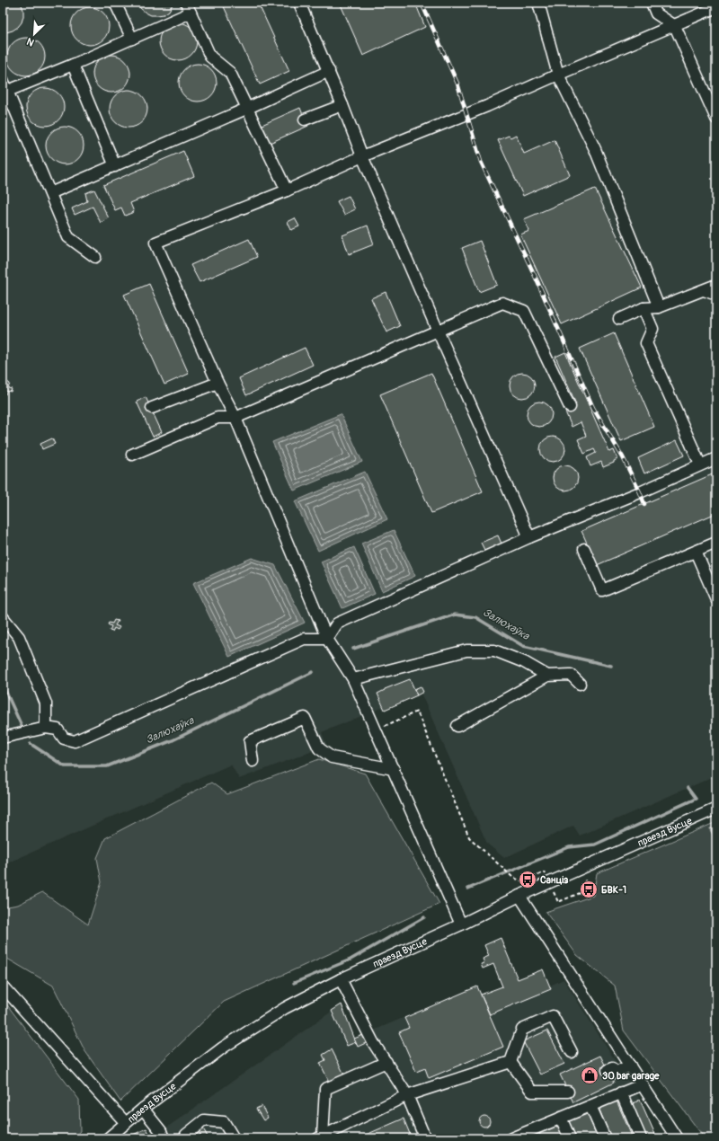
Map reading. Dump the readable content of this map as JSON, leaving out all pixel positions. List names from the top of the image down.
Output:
{
  "streets": {
    "street": ["праезд Вусце"]
  },
  "water": ["Залюхаўка"],
  "places": {
    "bus stop": ["Санціз", "БВК-1"],
    "shop": ["30 bar garage"]
  },
  "north": "bottom left"
}
